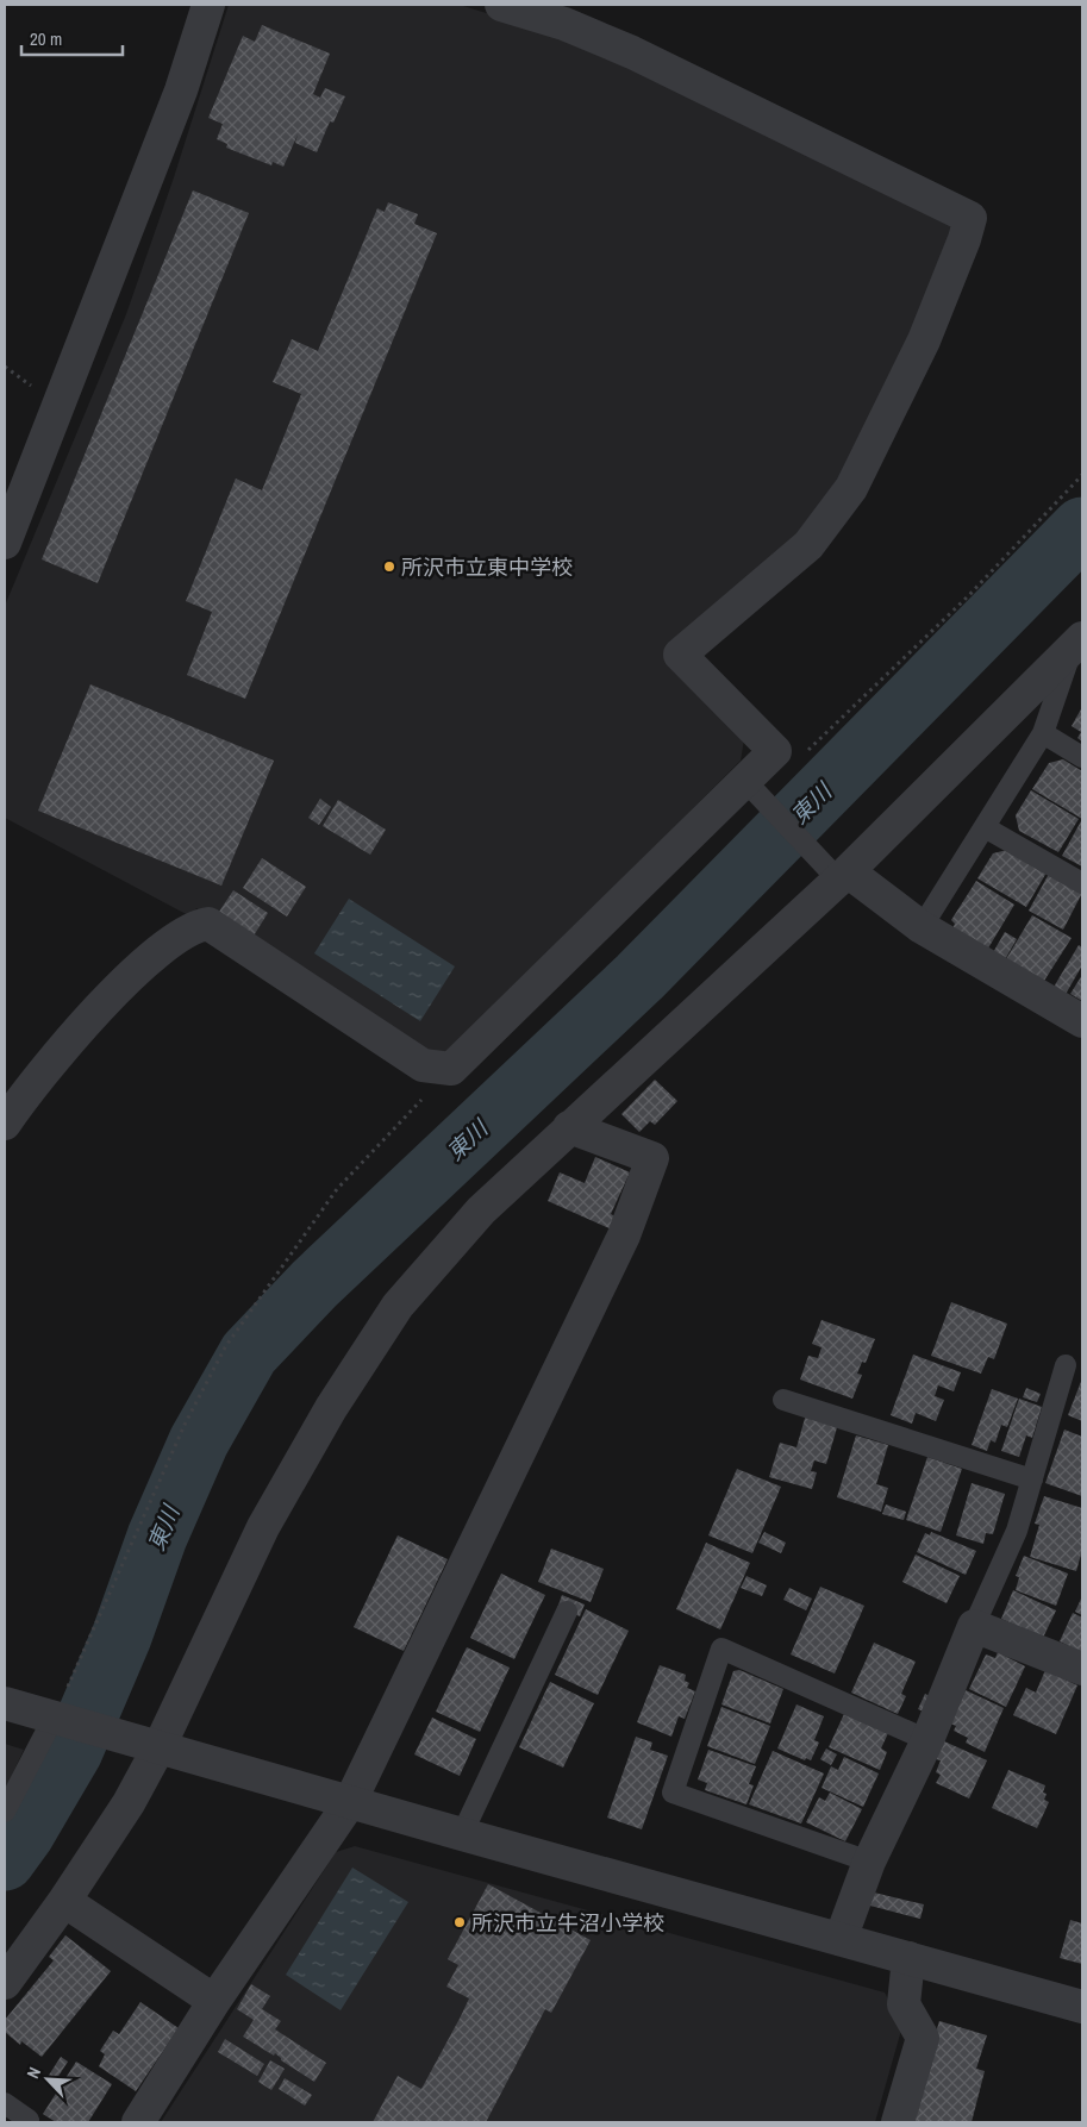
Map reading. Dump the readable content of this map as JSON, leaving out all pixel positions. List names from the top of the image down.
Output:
{
  "water": ["東川"],
  "places": ["所沢市立東中学校", "所沢市立牛沼小学校"],
  "scale_bar": "20 m",
  "north": "top left"
}
